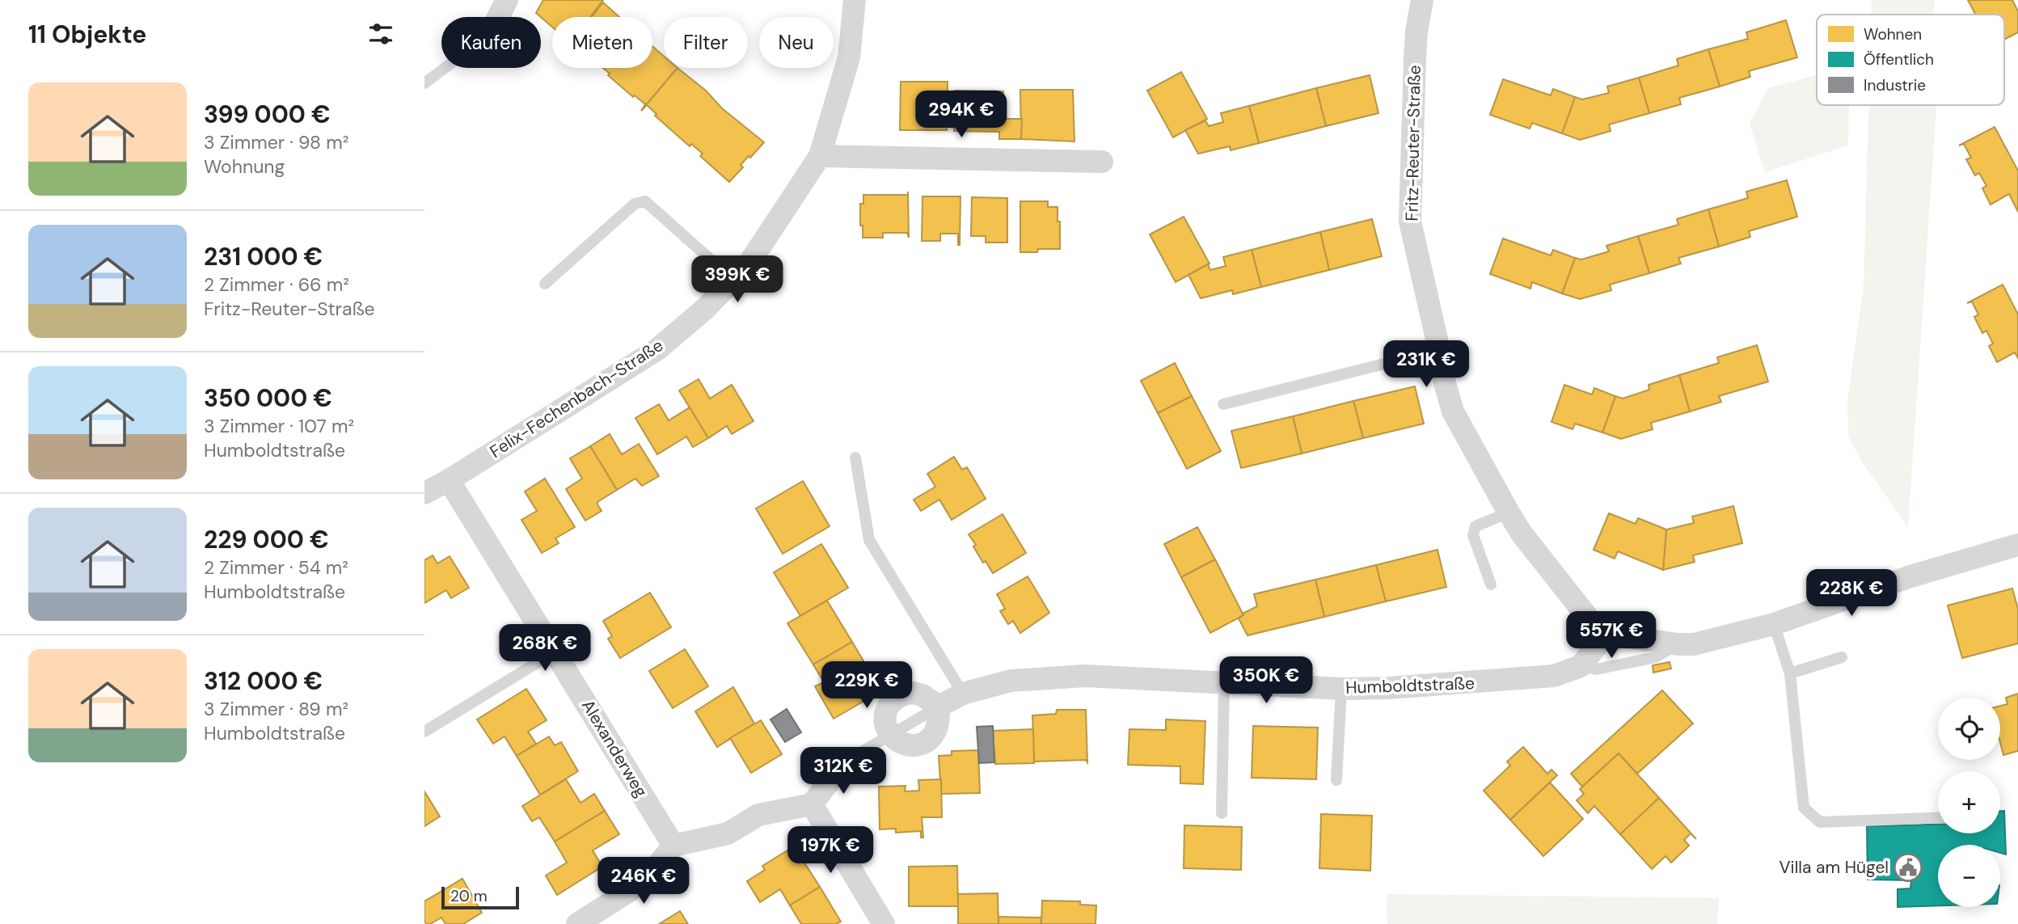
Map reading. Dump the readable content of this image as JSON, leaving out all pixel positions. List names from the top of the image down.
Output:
{
  "streets": {
    "street": [
      "Fritz-Reuter-Straße",
      "Felix-Fechenbach-Straße",
      "Humboldtstraße",
      "Alexanderweg"
    ]
  },
  "crossings": [
    ["Felix-Fechenbach-Straße", "Alexanderweg"]
  ],
  "places": {
    "public building": ["Villa am Hügel"]
  },
  "legend": ["Wohnen", "Öffentlich", "Industrie"],
  "scale_bar": "20 m",
  "page": {
    "heading": "11 Objekte",
    "chip": [
      "Kaufen",
      "Mieten",
      "Filter",
      "Neu"
    ],
    "list": [
      {
        "name": "399 000 €",
        "note": "3 Zimmer · 98 m² · Wohnung"
      },
      {
        "name": "231 000 €",
        "note": "2 Zimmer · 66 m² · Fritz-Reuter-Straße"
      },
      {
        "name": "350 000 €",
        "note": "3 Zimmer · 107 m² · Humboldtstraße"
      },
      {
        "name": "229 000 €",
        "note": "2 Zimmer · 54 m² · Humboldtstraße"
      },
      {
        "name": "312 000 €",
        "note": "3 Zimmer · 89 m² · Humboldtstraße"
      }
    ],
    "price": [
      "294K €",
      "399K €",
      "231K €",
      "228K €",
      "557K €",
      "268K €",
      "350K €",
      "229K €",
      "312K €",
      "197K €",
      "246K €"
    ],
    "map_buttons": ["+", "−"],
    "scale": "20 m"
  }
}
